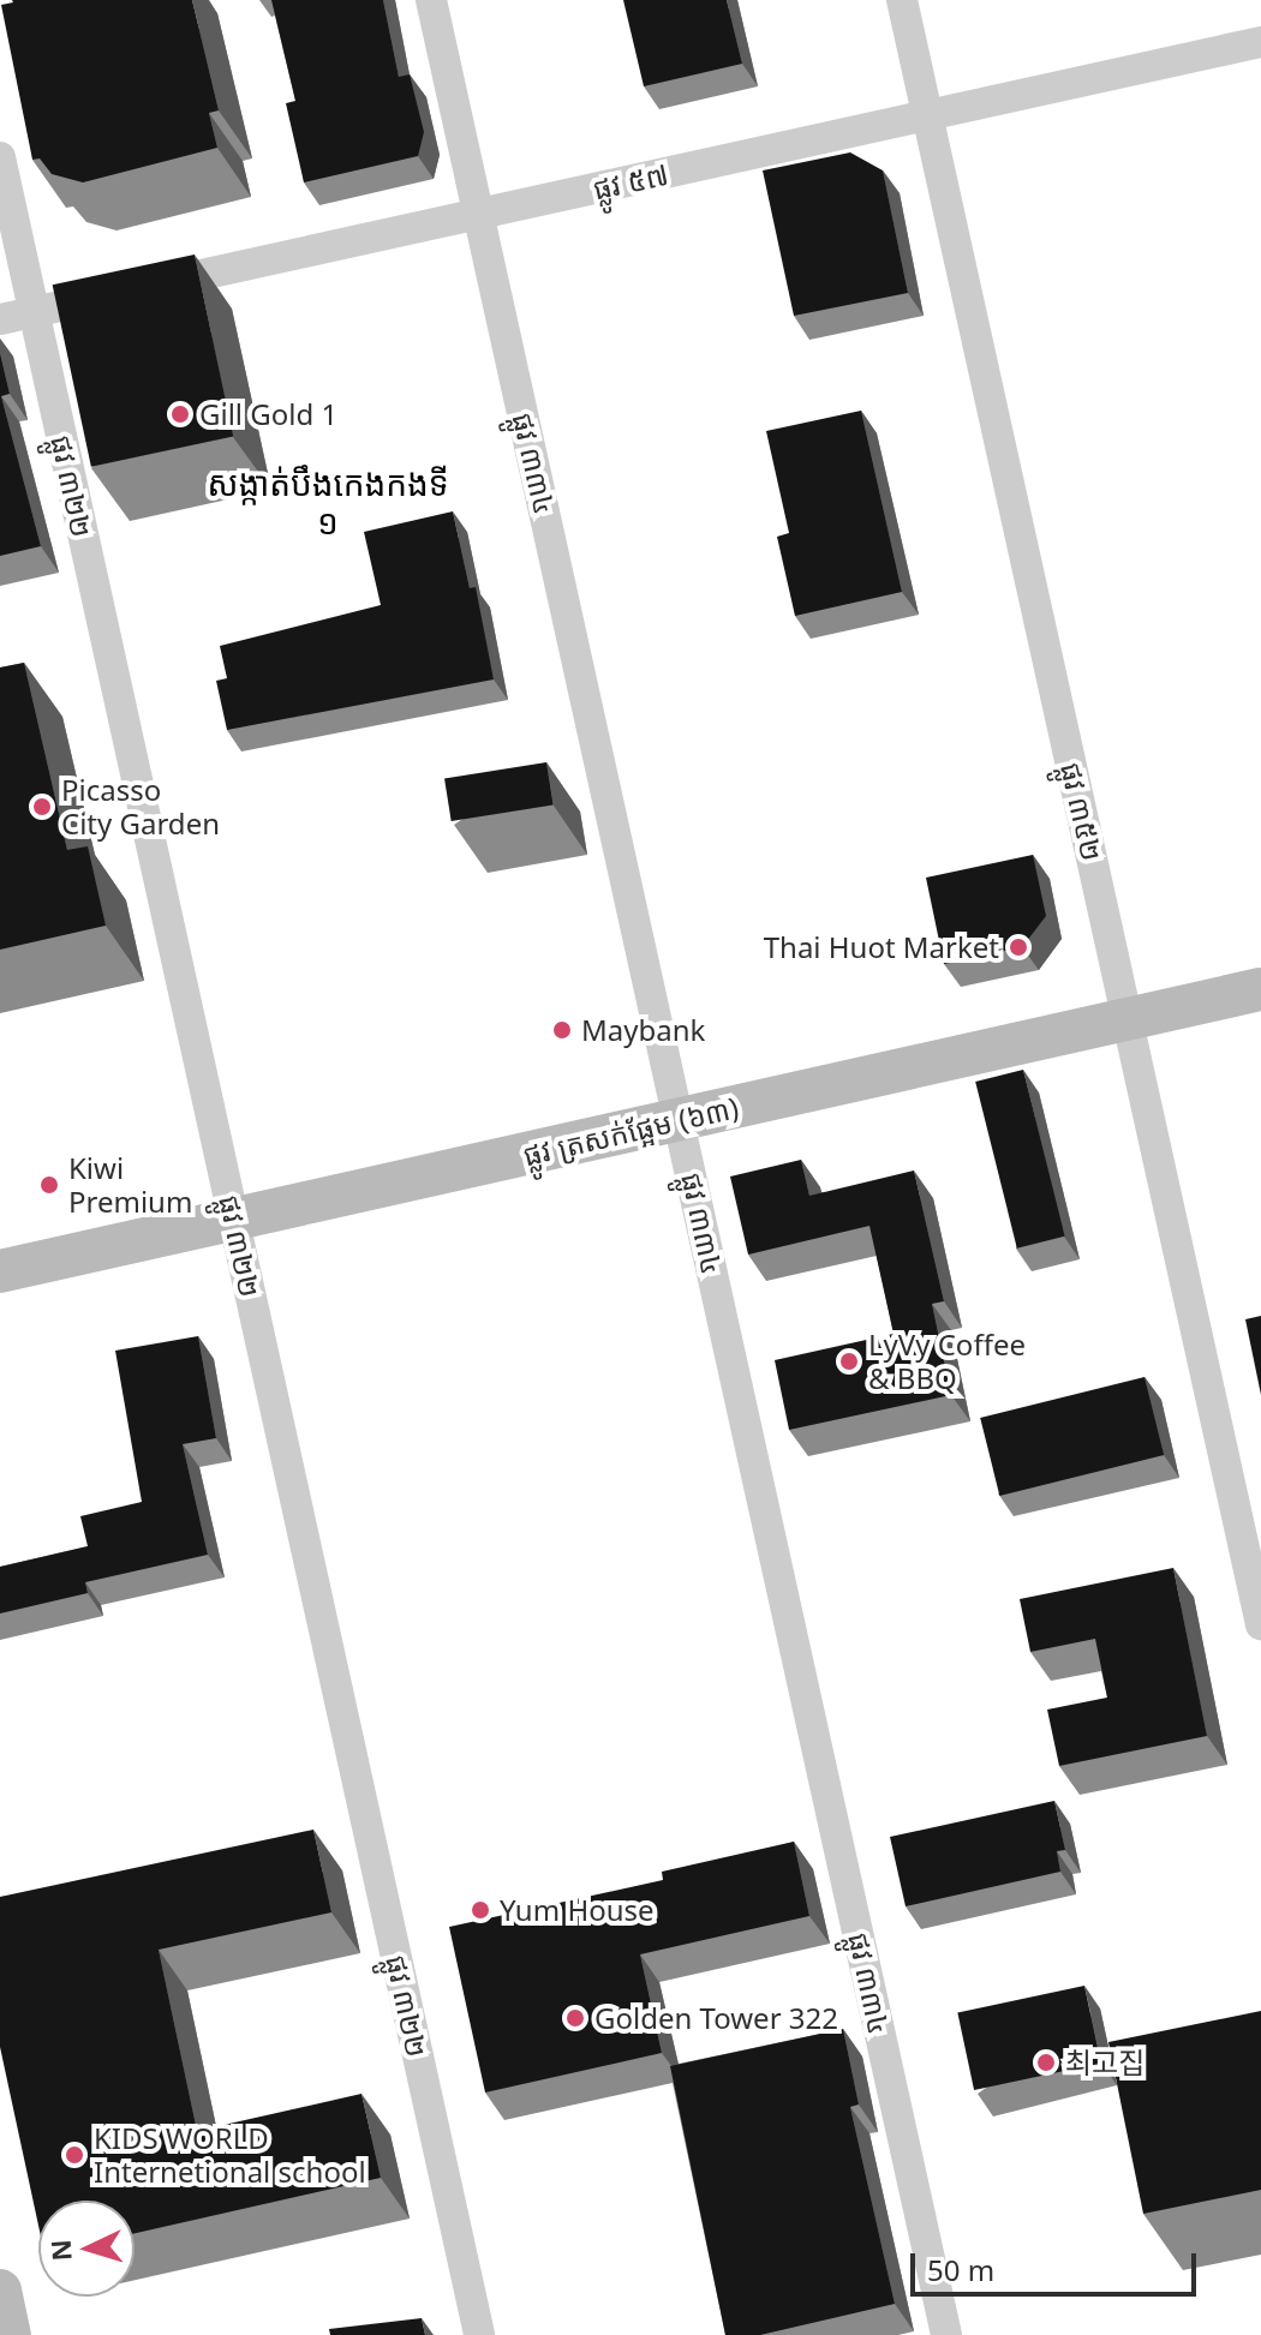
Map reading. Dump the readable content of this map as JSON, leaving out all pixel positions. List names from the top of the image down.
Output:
{
  "streets": {
    "street": [
      "ផ្លូវ ៥៧",
      "ផ្លូវ ៣៣៤",
      "ផ្លូវ ៣២២",
      "ផ្លូវ ៣៥២",
      "ផ្លូវ ត្រសក់ផ្អែម (៦៣)"
    ]
  },
  "crossings": [
    ["ផ្លូវ ៥៧", "ផ្លូវ ៣៣៤"],
    ["ផ្លូវ ៥៧", "ផ្លូវ ៣២២"],
    ["ផ្លូវ ៥៧", "ផ្លូវ ៣៥២"],
    ["ផ្លូវ ៣៣៤", "ផ្លូវ ត្រសក់ផ្អែម (៦៣)"],
    ["ផ្លូវ ៣២២", "ផ្លូវ ត្រសក់ផ្អែម (៦៣)"],
    ["ផ្លូវ ៣៥២", "ផ្លូវ ត្រសក់ផ្អែម (៦៣)"]
  ],
  "districts": ["សង្កាត់បឹងកេងកងទី ១"],
  "places": [
    "Gill Gold 1",
    "Picasso City Garden",
    "Thai Huot Market",
    "Maybank",
    "Kiwi Premium",
    "LyVy Coffee & BBQ",
    "Yum House",
    "Golden Tower 322",
    "최고집",
    "KIDS WORLD Internetional school"
  ],
  "scale_bar": "50 m",
  "north": "left"
}
